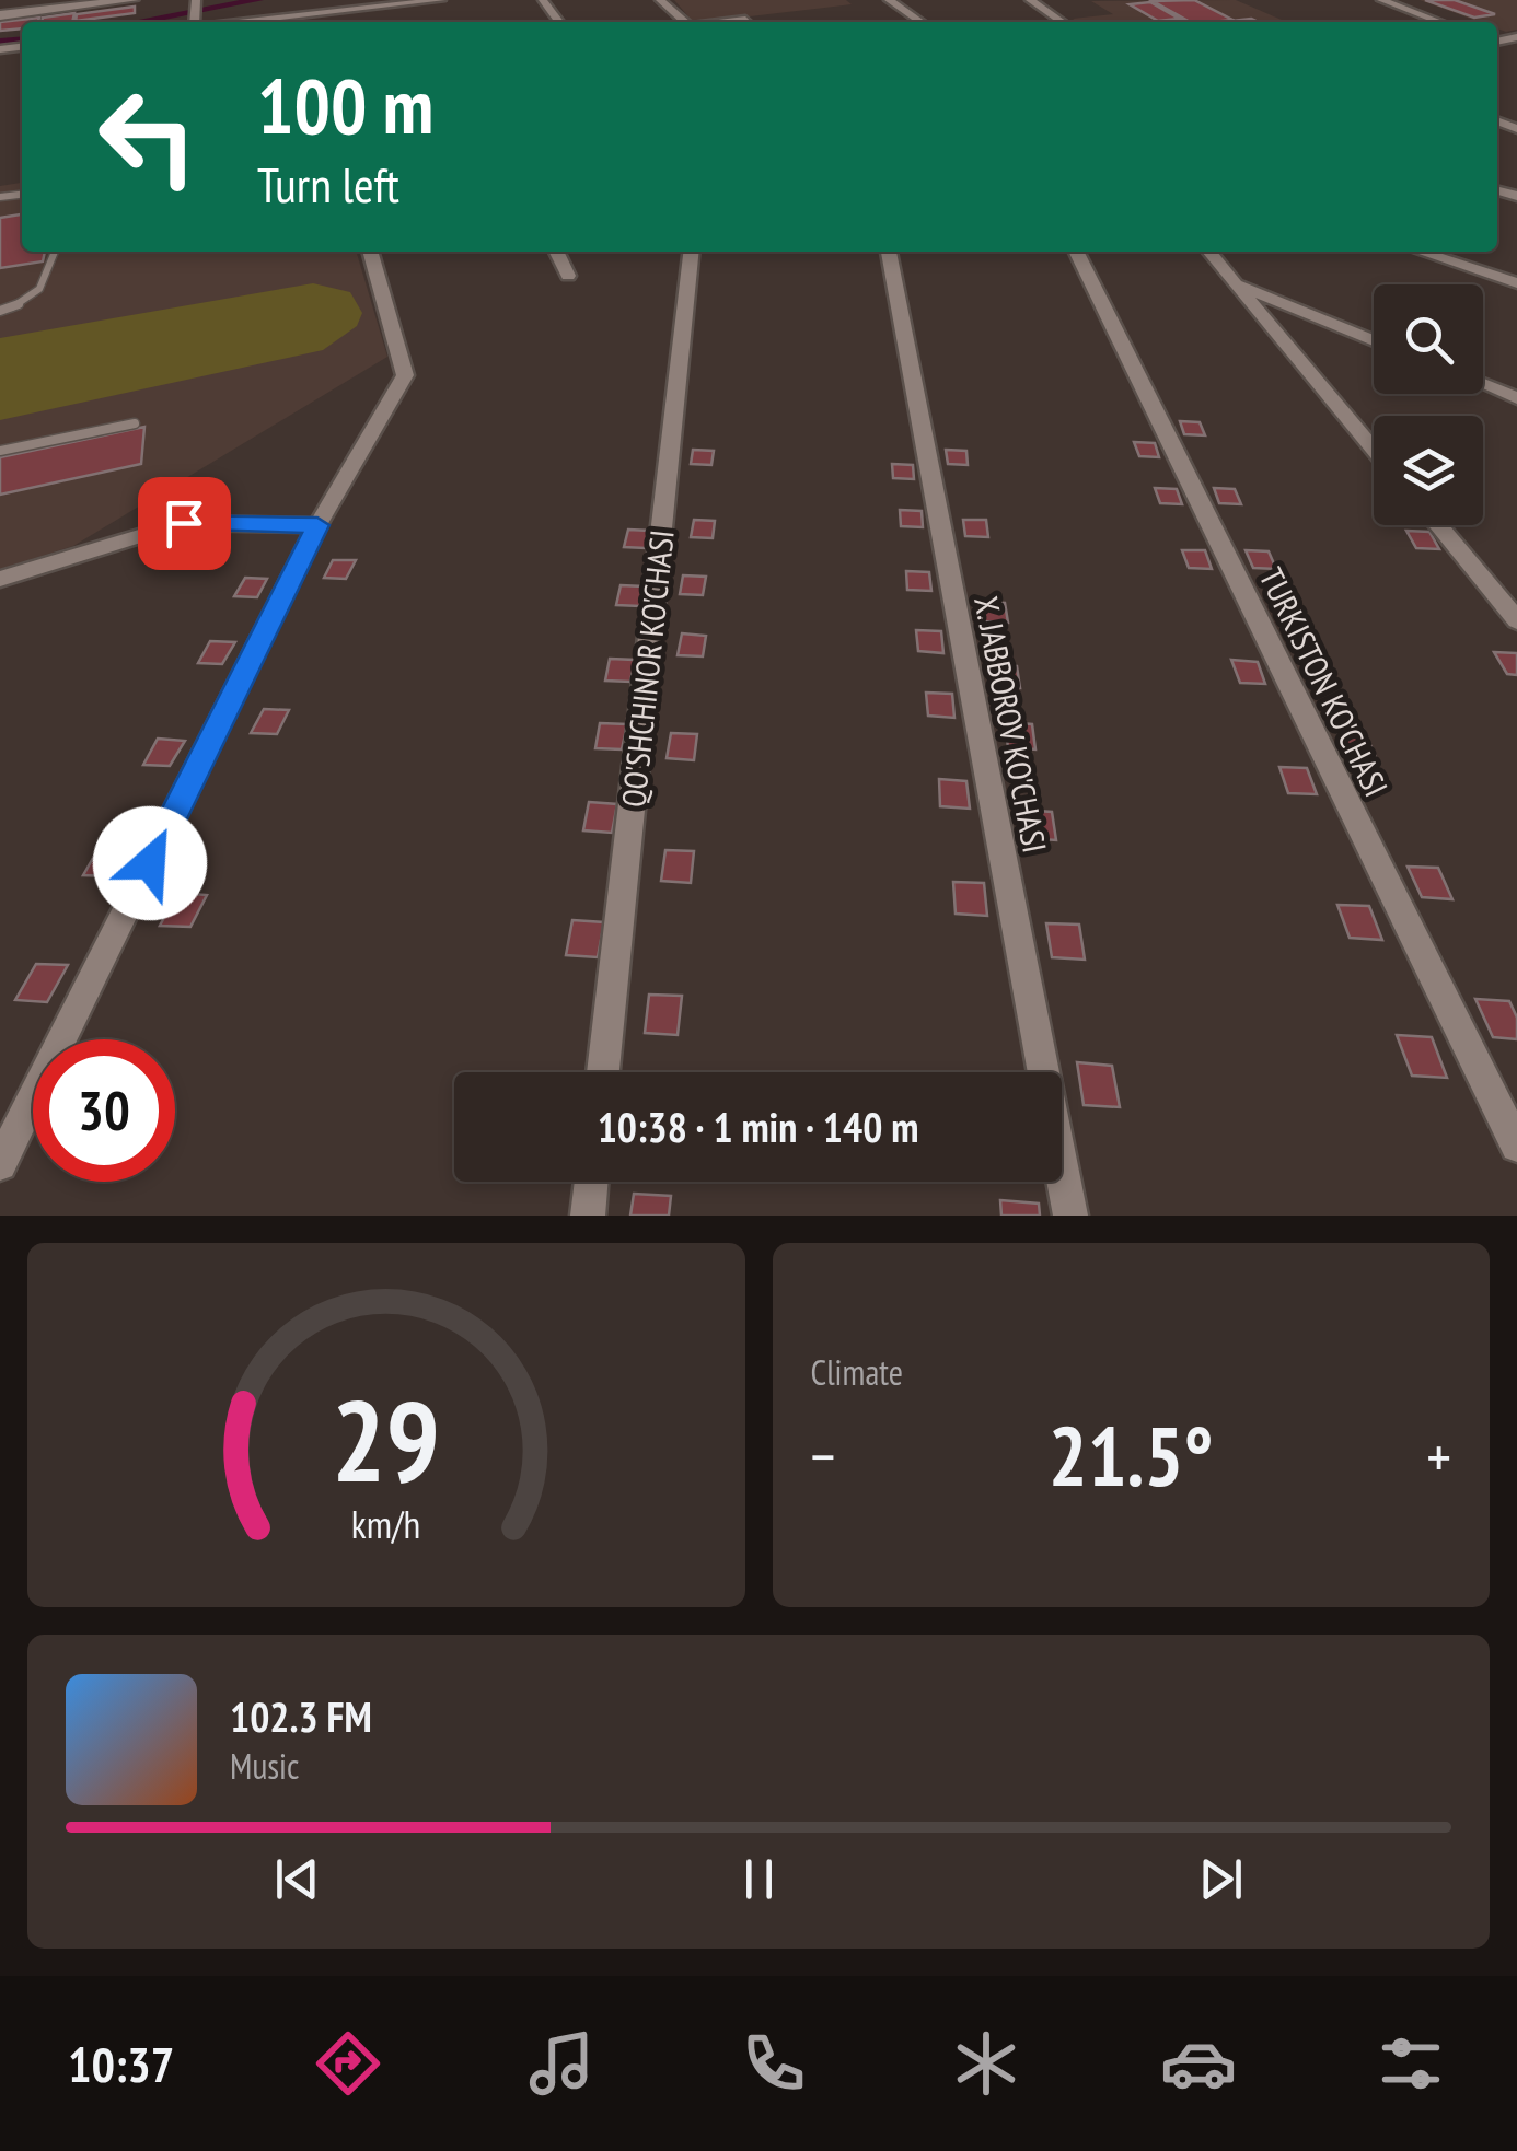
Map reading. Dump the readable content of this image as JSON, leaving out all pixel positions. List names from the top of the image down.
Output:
{
  "streets": {
    "street": ["QO'SHCHINOR KO'CHASI", "TURKISTON KO'CHASI", "X. JABBOROV KO'CHASI"]
  },
  "page": {
    "turn": ["100 m", "Turn left"],
    "limit": "30",
    "trip": "10:38 · 1 min · 140 m",
    "tile": "Climate",
    "heat": ["−", "21.5°", "+"],
    "song": ["102.3 FM", "Music"],
    "tabs": "10:37",
    "gauge": ["29", "km/h"]
  }
}
